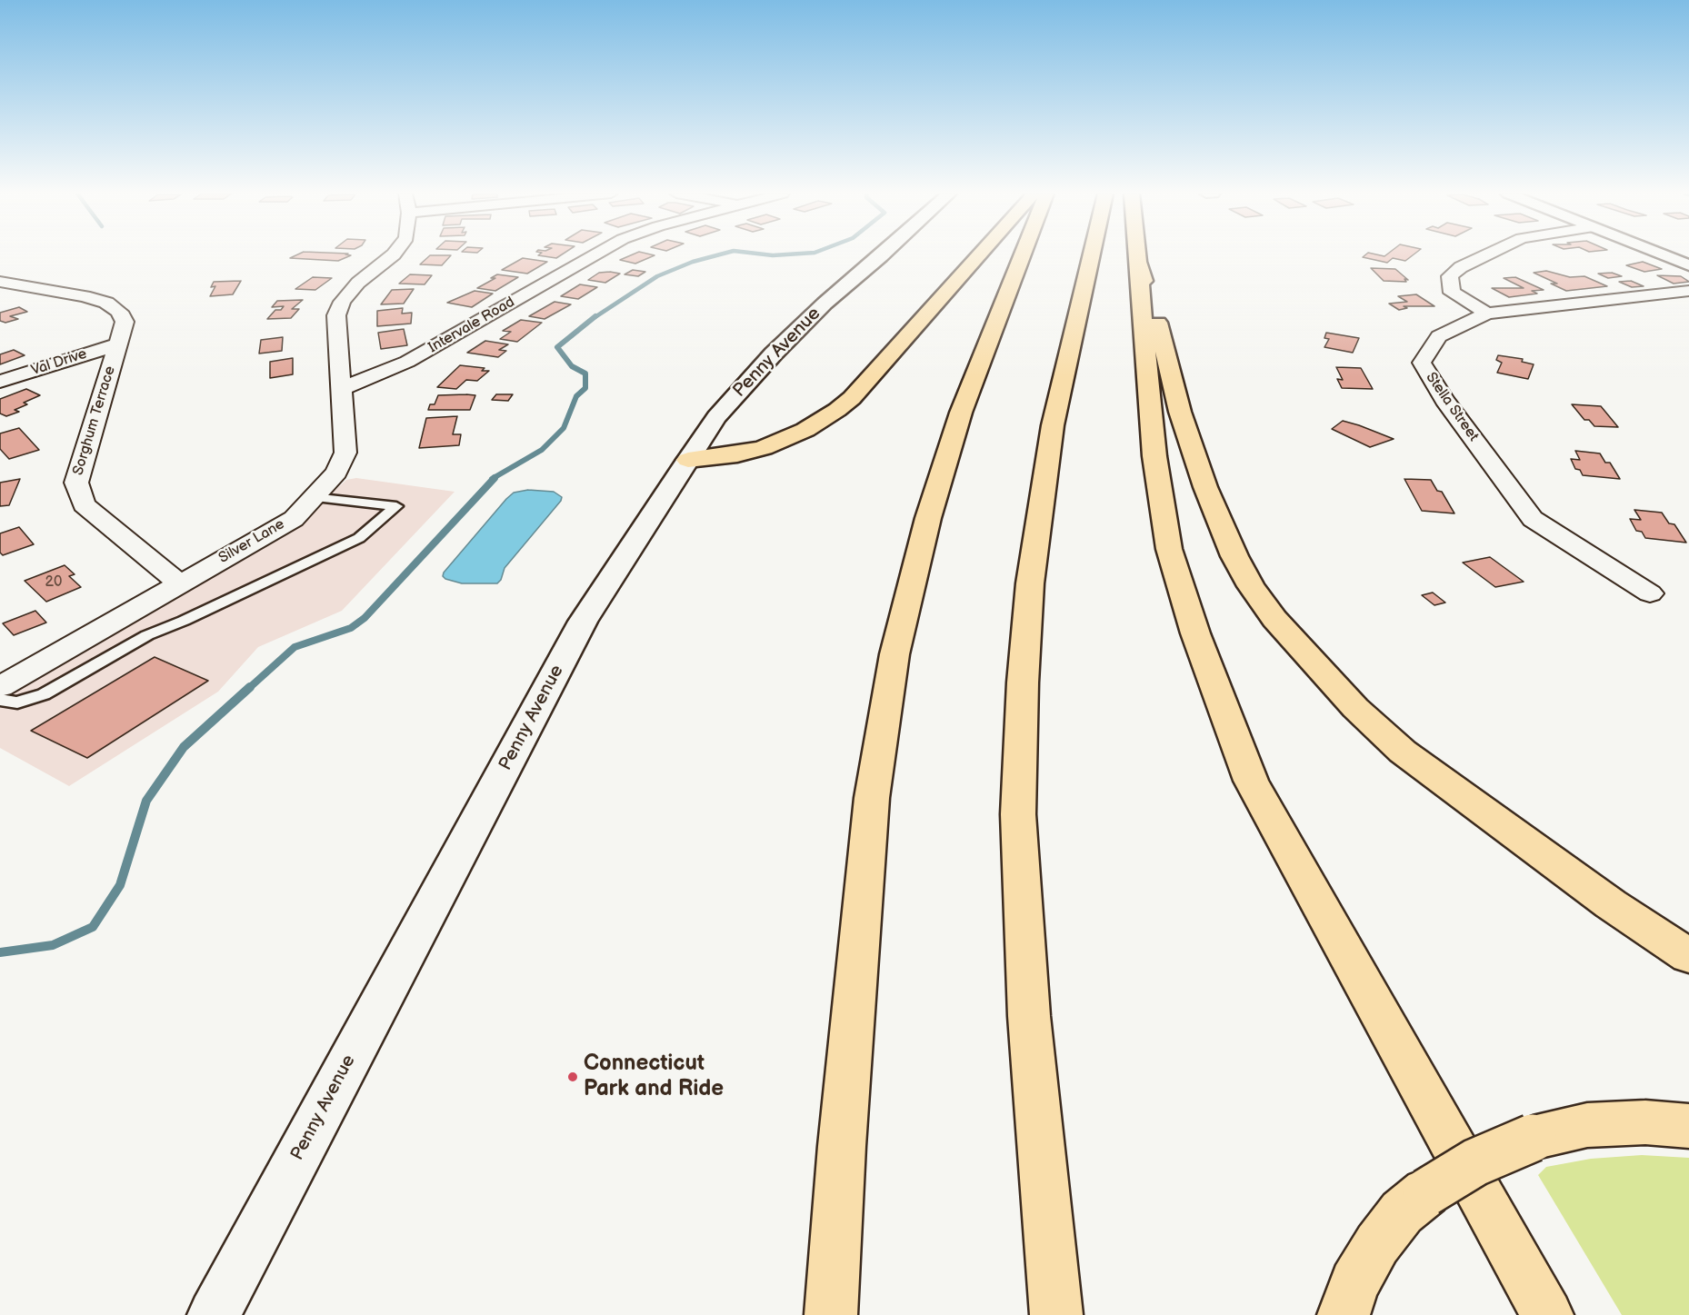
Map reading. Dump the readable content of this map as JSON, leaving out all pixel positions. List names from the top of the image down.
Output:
{
  "streets": {
    "main road": ["Penny Avenue"],
    "street": [
      "Intervale Road",
      "Val Drive",
      "Stella Street",
      "Sorghum Terrace",
      "Silver Lane"
    ]
  },
  "crossings": [
    ["Intervale Road", "Silver Lane"],
    ["Val Drive", "Sorghum Terrace"],
    ["Sorghum Terrace", "Silver Lane"]
  ],
  "places": ["Connecticut Park and Ride"],
  "house_numbers": ["20"]
}
